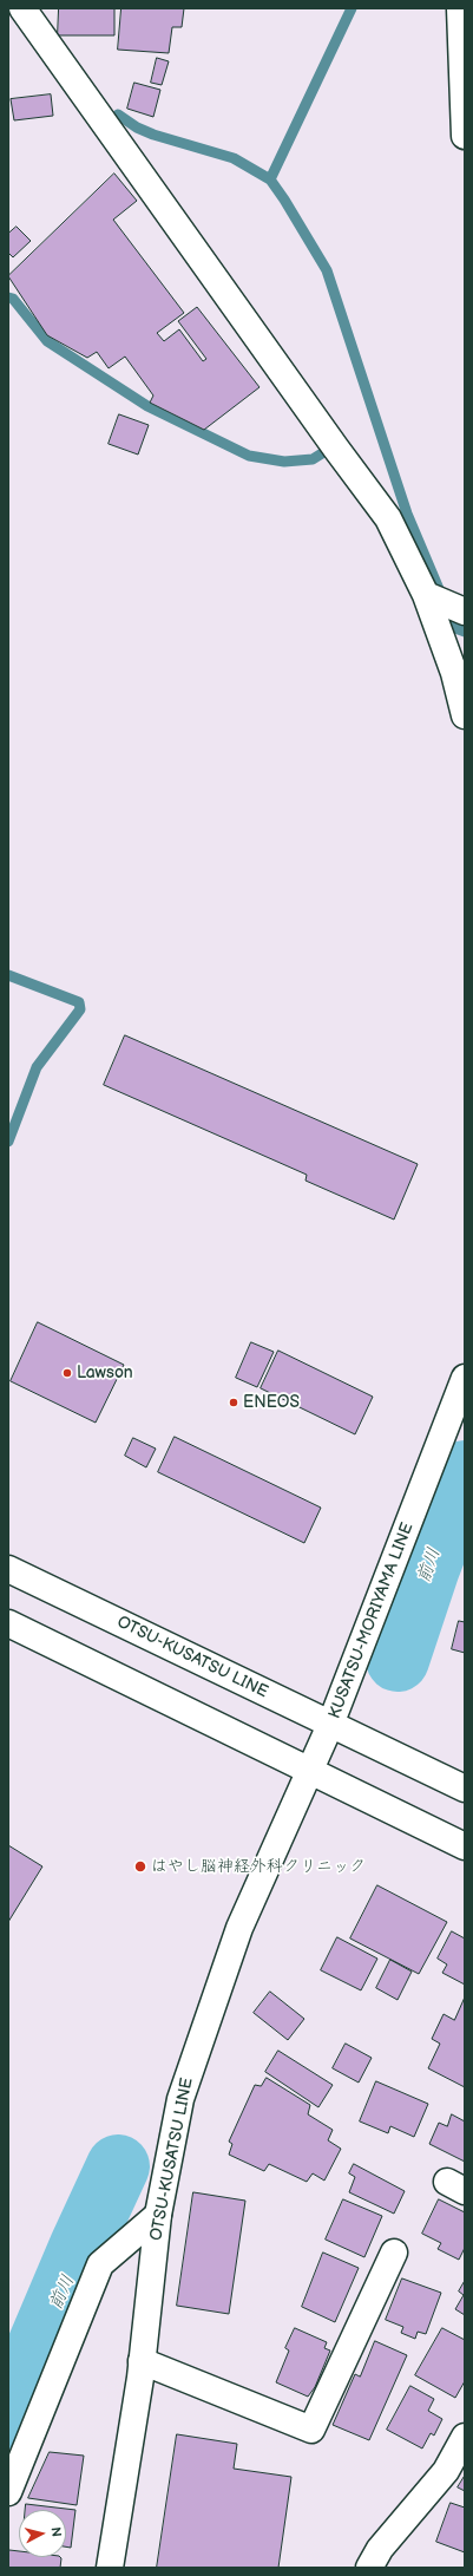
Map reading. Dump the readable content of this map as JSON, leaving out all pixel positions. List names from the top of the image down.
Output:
{
  "streets": {
    "main road": ["KUSATSU-MORIYAMA LINE", "OTSU-KUSATSU LINE"]
  },
  "crossings": [
    ["KUSATSU-MORIYAMA LINE", "OTSU-KUSATSU LINE"]
  ],
  "water": ["前川"],
  "places": ["Lawson", "ENEOS", "はやし脳神経外科クリニック"],
  "north": "right"
}
